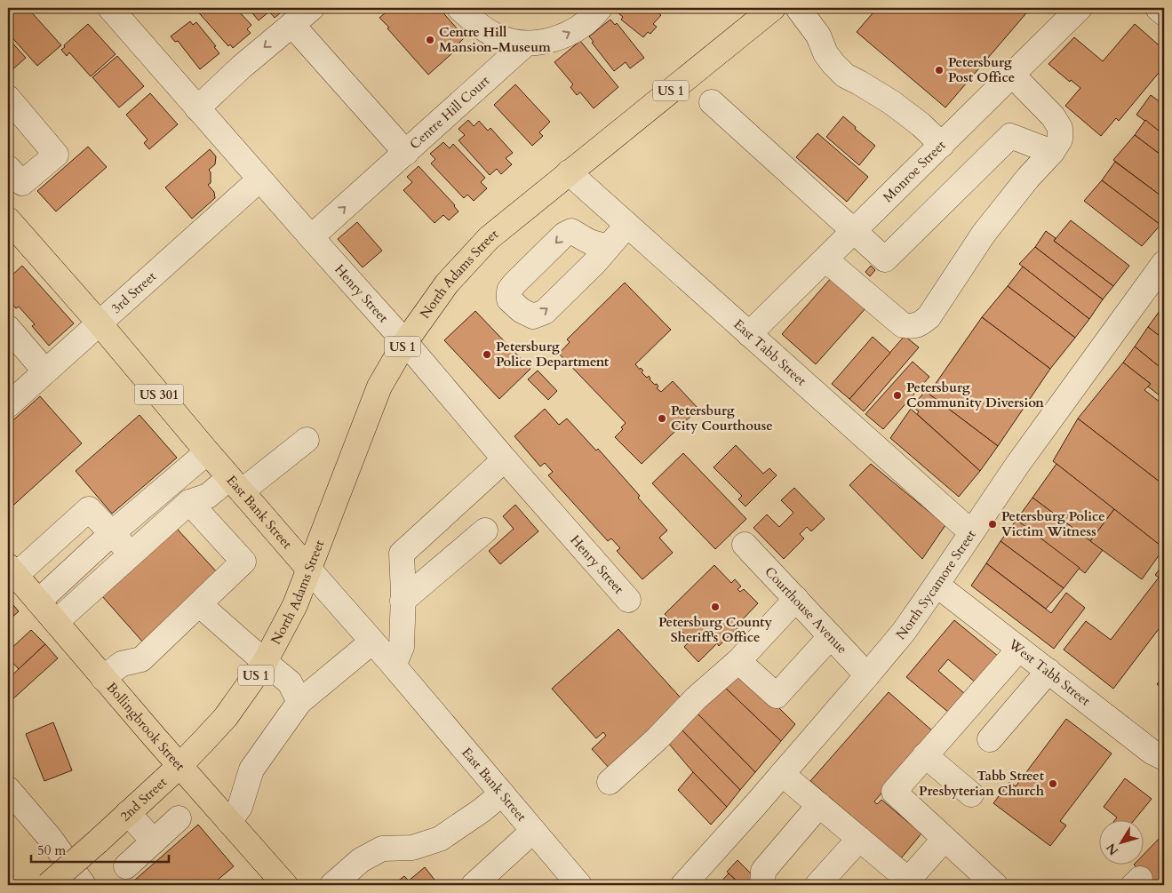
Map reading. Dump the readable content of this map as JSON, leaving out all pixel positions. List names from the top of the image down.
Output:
{
  "streets": {
    "main road": [
      "US 1",
      "North Adams Street",
      "US 301",
      "East Bank Street",
      "Bollingbrook Street",
      "2nd Street"
    ],
    "street": [
      "Centre Hill Court",
      "Monroe Street",
      "3rd Street",
      "Henry Street",
      "East Tabb Street",
      "North Sycamore Street",
      "Courthouse Avenue",
      "West Tabb Street"
    ]
  },
  "crossings": [
    ["Centre Hill Court", "Henry Street"],
    ["Monroe Street", "East Tabb Street"],
    ["North Adams Street", "Henry Street"],
    ["North Adams Street", "East Tabb Street"],
    ["North Adams Street", "East Bank Street"],
    ["North Adams Street", "Bollingbrook Street"],
    ["North Adams Street", "2nd Street"],
    ["3rd Street", "Henry Street"],
    ["3rd Street", "East Bank Street"],
    ["East Tabb Street", "North Sycamore Street"],
    ["North Sycamore Street", "Courthouse Avenue"],
    ["North Sycamore Street", "West Tabb Street"],
    ["Bollingbrook Street", "2nd Street"]
  ],
  "places": [
    "Centre Hill Mansion-Museum",
    "Petersburg Post Office",
    "Petersburg Police Department",
    "Petersburg Community Diversion",
    "Petersburg City Courthouse",
    "Petersburg Police Victim Witness",
    "Petersburg County Sheriff's Office",
    "Tabb Street Presbyterian Church"
  ],
  "scale_bar": "50 m",
  "north": "bottom left"
}
